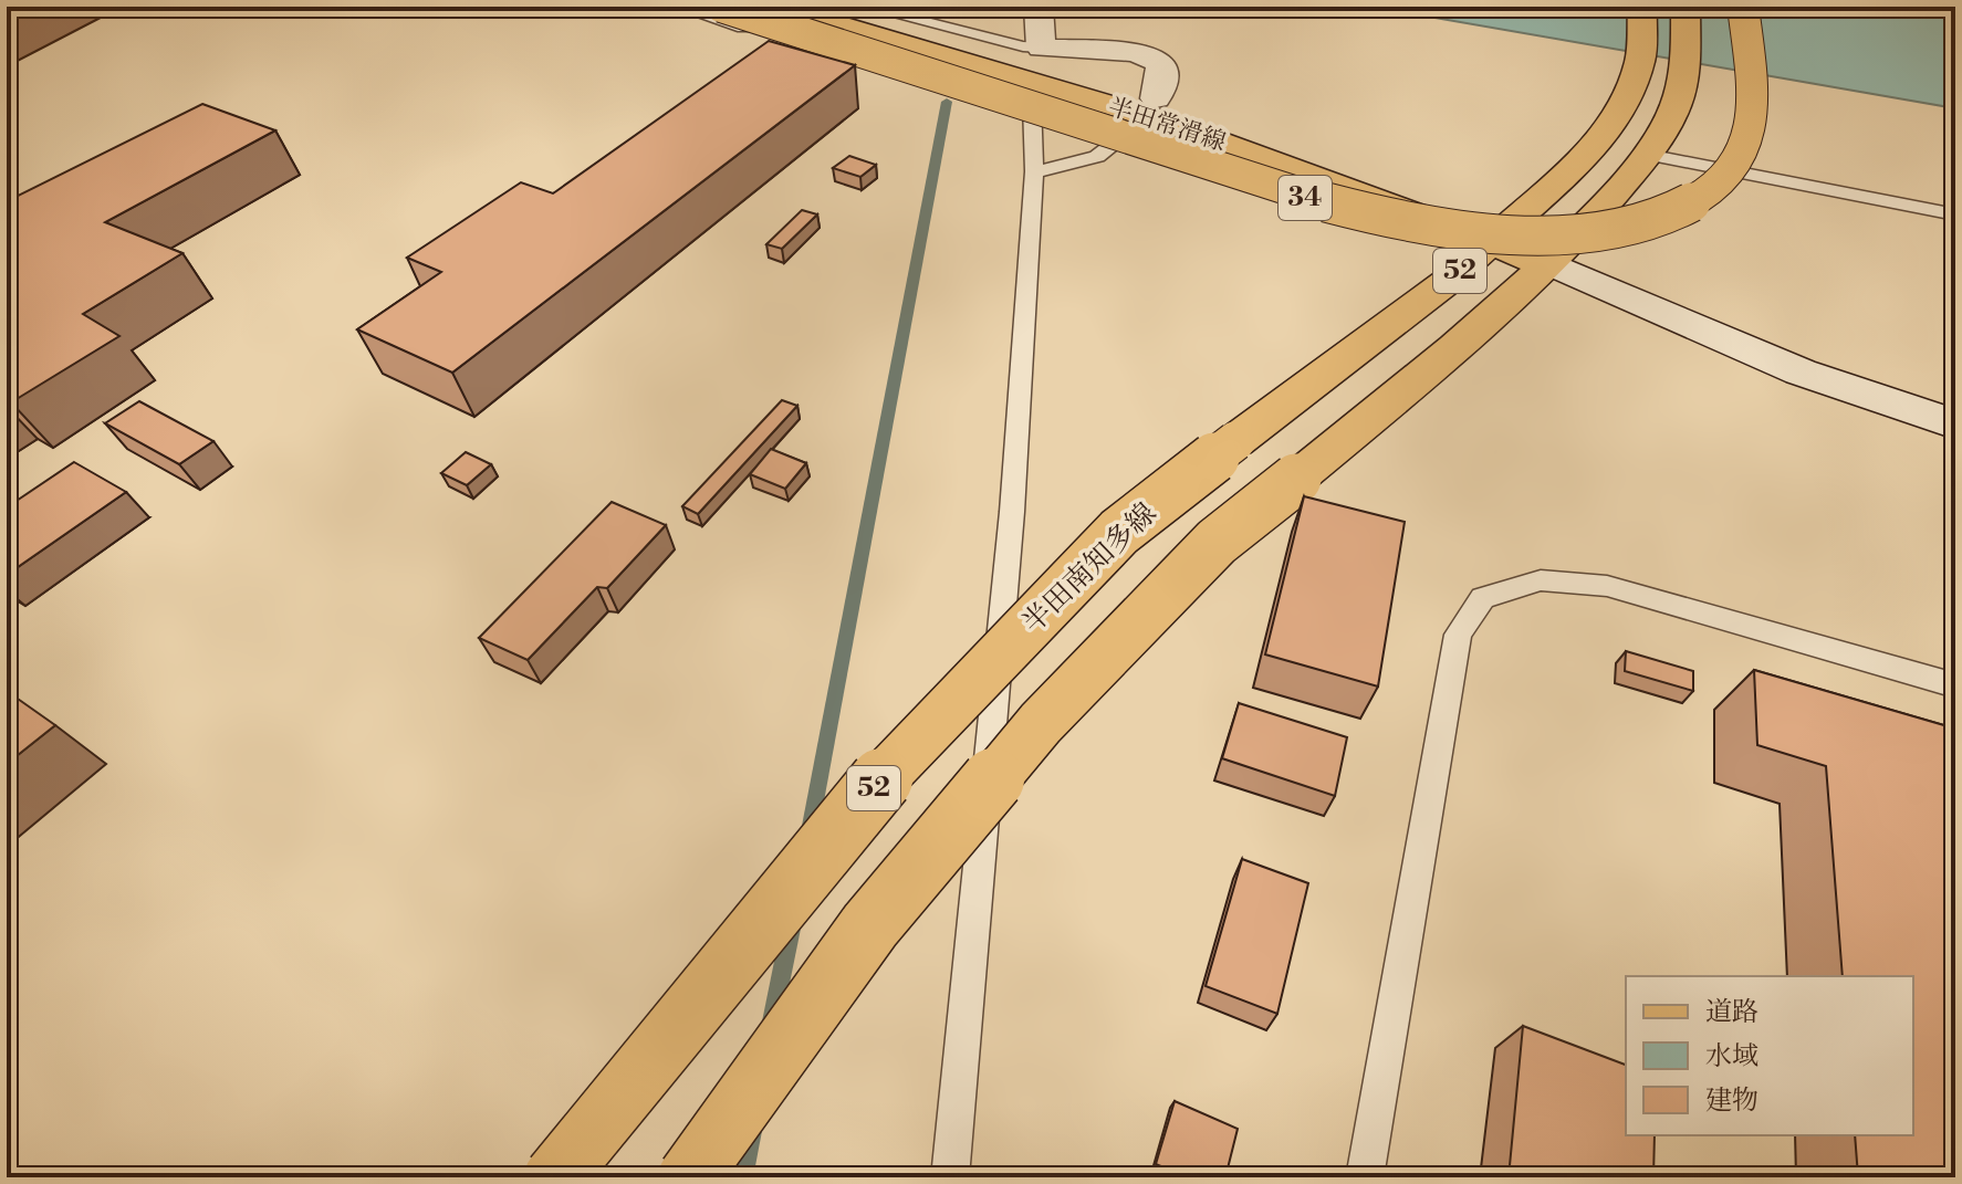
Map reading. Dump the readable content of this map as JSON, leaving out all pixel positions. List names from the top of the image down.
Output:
{
  "streets": {
    "main road": [
      "半田常滑線",
      "34",
      "52",
      "半田南知多線"
    ]
  },
  "crossings": [
    ["半田常滑線", "52"],
    ["半田常滑線", "半田南知多線"]
  ],
  "legend": ["道路", "水域", "建物"]
}
